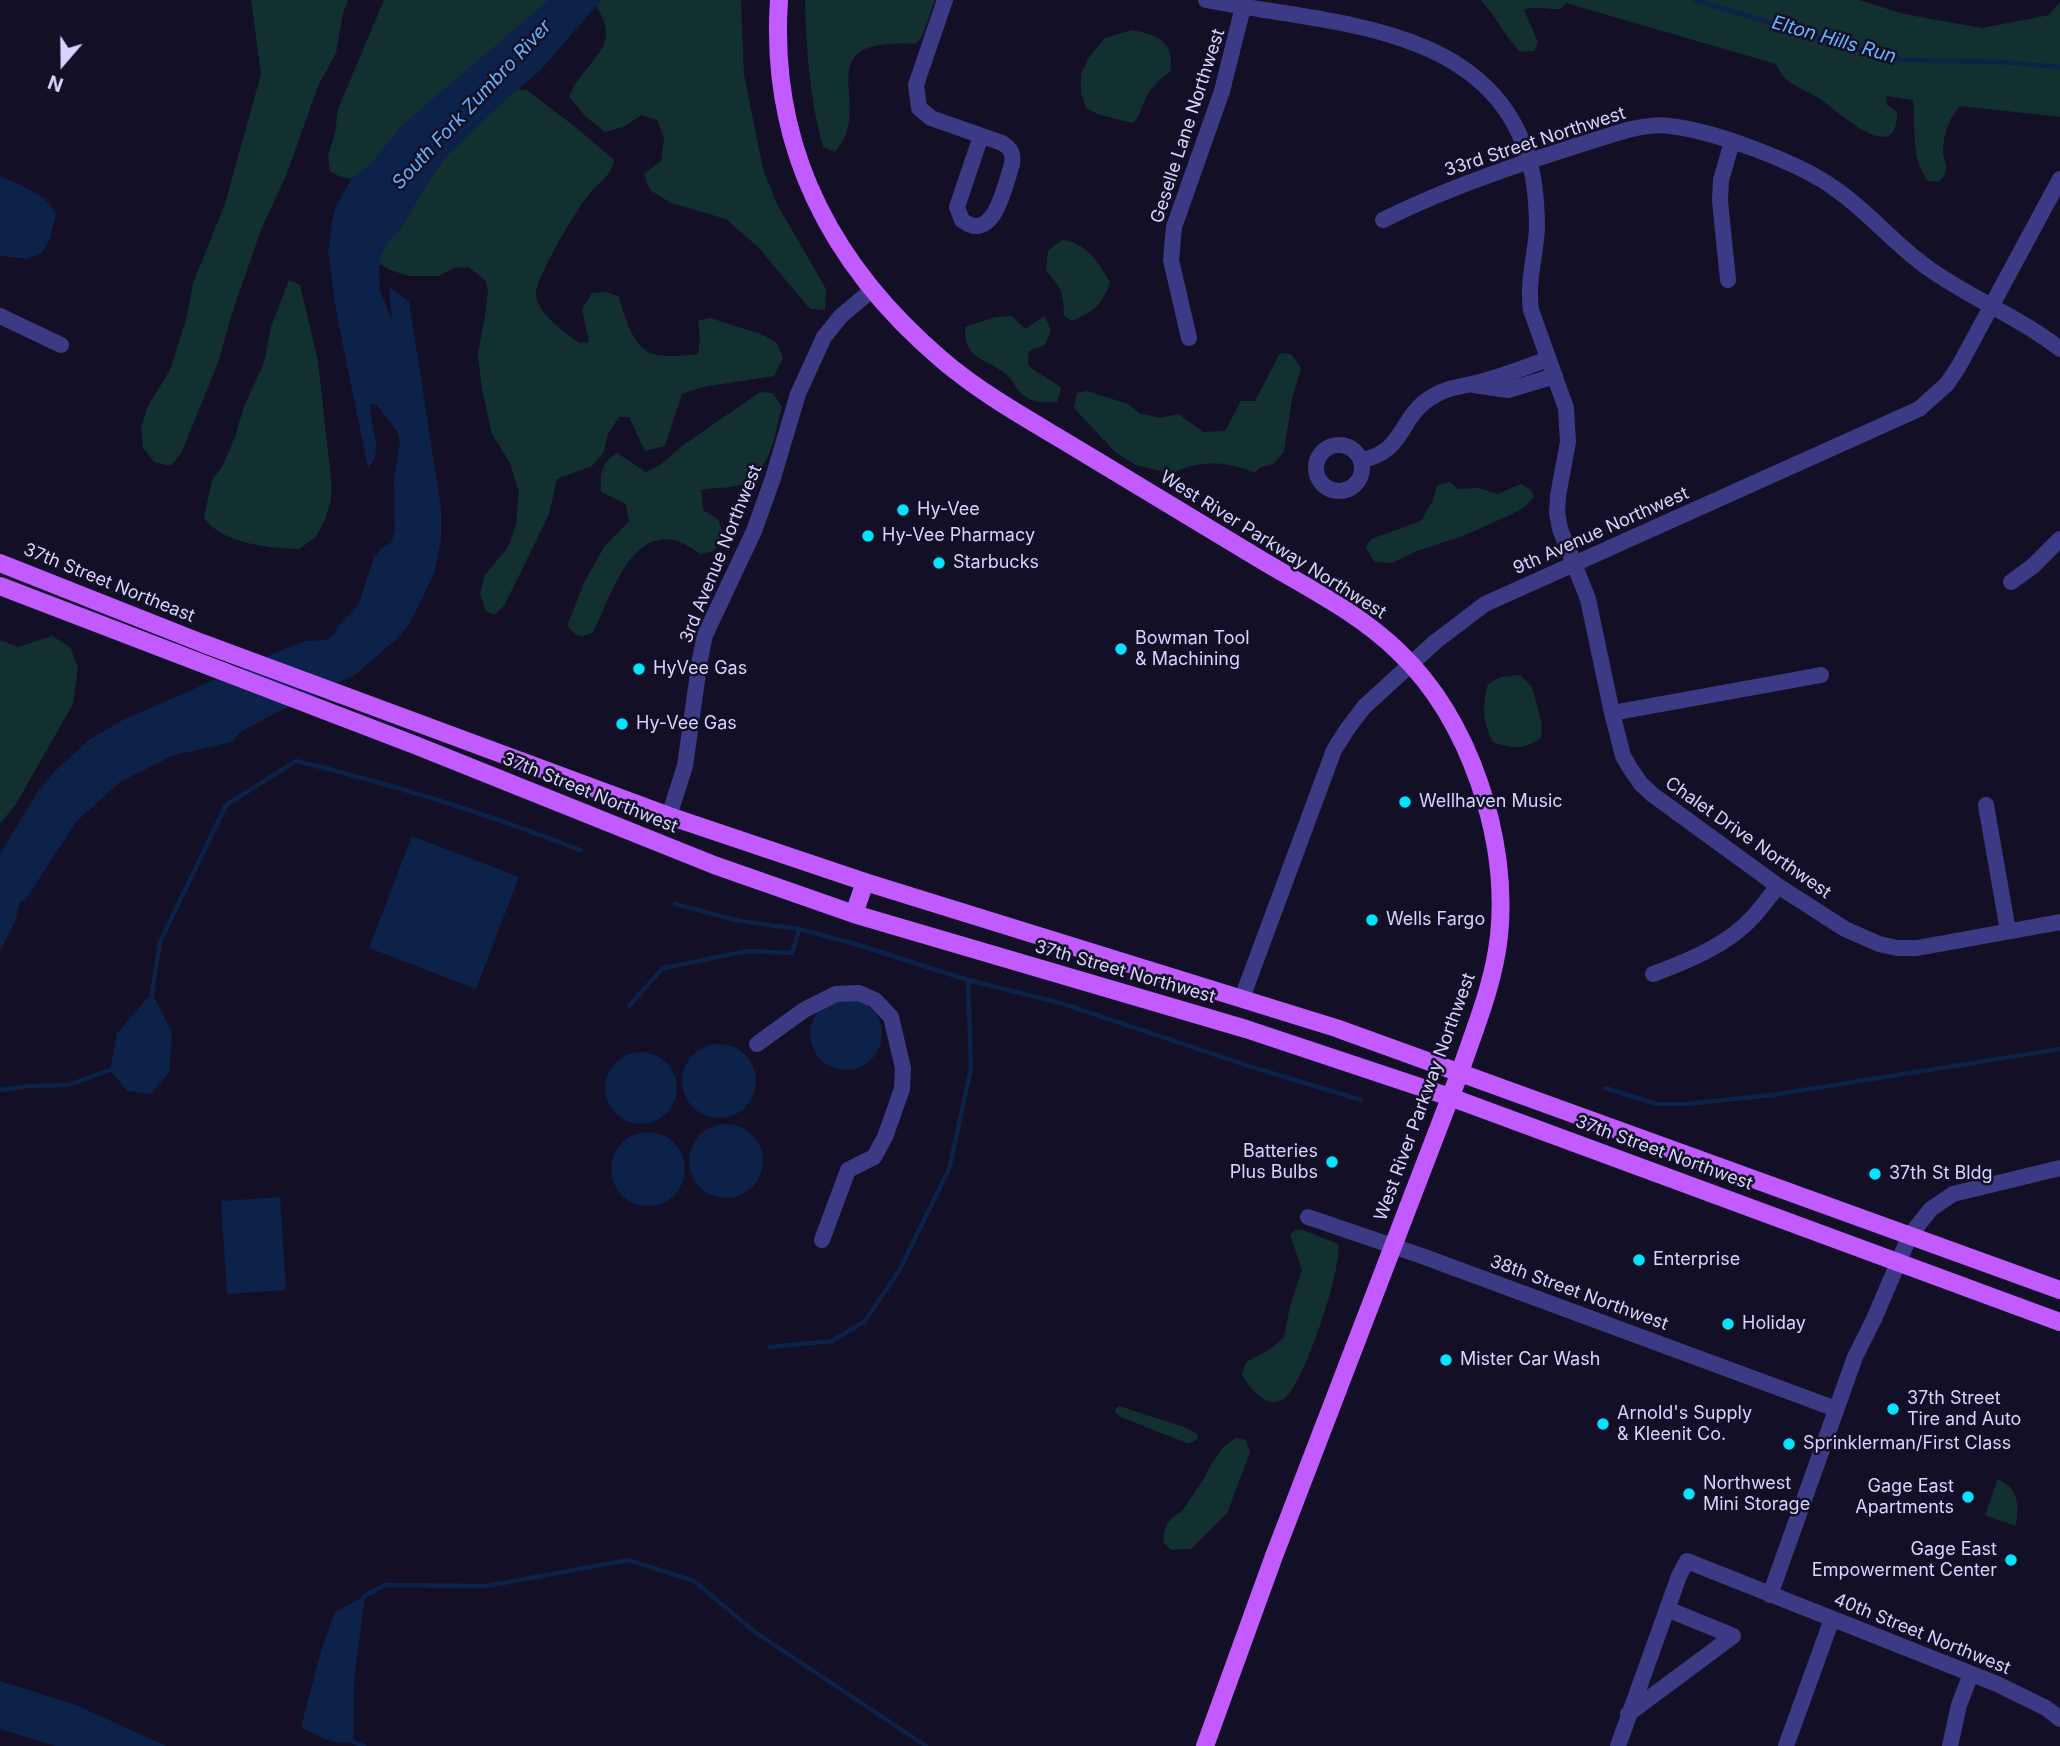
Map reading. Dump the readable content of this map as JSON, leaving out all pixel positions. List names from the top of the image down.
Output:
{
  "streets": {
    "main road": ["West River Parkway Northwest", "37th Street Northeast", "37th Street Northwest"],
    "street": [
      "Geselle Lane Northwest",
      "33rd Street Northwest",
      "9th Avenue Northwest",
      "3rd Avenue Northwest",
      "Chalet Drive Northwest",
      "38th Street Northwest",
      "40th Street Northwest"
    ]
  },
  "crossings": [
    ["Geselle Lane Northwest", "Chalet Drive Northwest"],
    ["33rd Street Northwest", "9th Avenue Northwest"],
    ["33rd Street Northwest", "Chalet Drive Northwest"],
    ["9th Avenue Northwest", "West River Parkway Northwest"],
    ["9th Avenue Northwest", "37th Street Northwest"],
    ["9th Avenue Northwest", "Chalet Drive Northwest"],
    ["West River Parkway Northwest", "3rd Avenue Northwest"],
    ["West River Parkway Northwest", "37th Street Northwest"],
    ["West River Parkway Northwest", "38th Street Northwest"],
    ["3rd Avenue Northwest", "37th Street Northwest"],
    ["37th Street Northeast", "37th Street Northwest"]
  ],
  "water": ["Elton Hills Run", "South Fork Zumbro River"],
  "places": [
    "Hy-Vee",
    "Hy-Vee Pharmacy",
    "Starbucks",
    "Bowman Tool & Machining",
    "HyVee Gas",
    "Hy-Vee Gas",
    "Wellhaven Music",
    "Wells Fargo",
    "Batteries Plus Bulbs",
    "37th St Bldg",
    "Enterprise",
    "Holiday",
    "Mister Car Wash",
    "37th Street Tire and Auto",
    "Arnold's Supply & Kleenit Co.",
    "Sprinklerman/First Class",
    "Northwest Mini Storage",
    "Gage East Apartments",
    "Gage East Empowerment Center"
  ],
  "north": "bottom"
}
